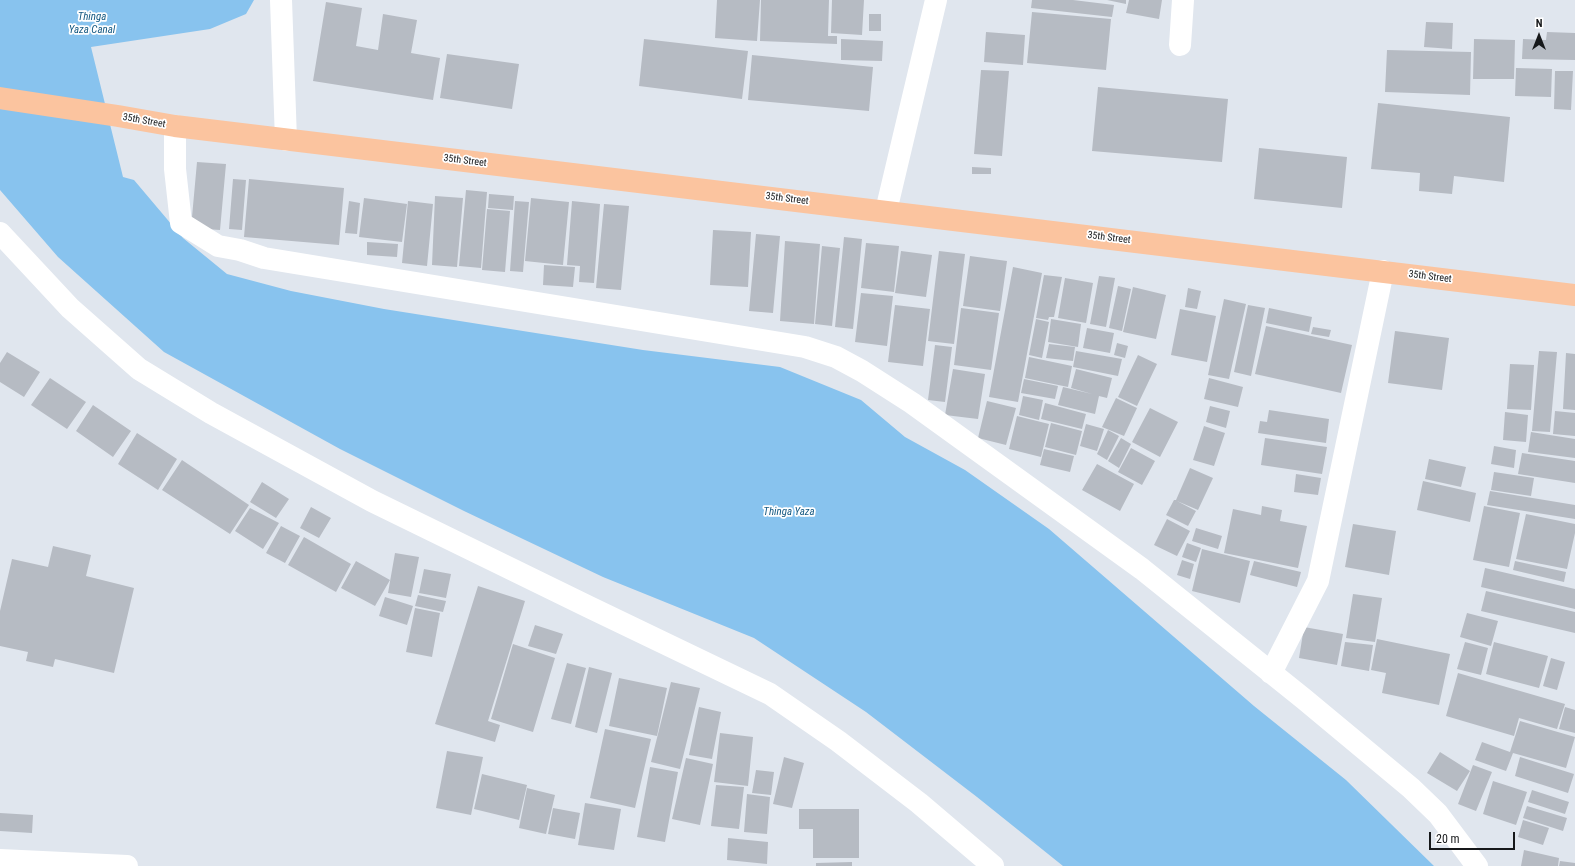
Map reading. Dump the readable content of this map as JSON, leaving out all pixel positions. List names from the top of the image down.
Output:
{
  "streets": {
    "main road": ["35th Street"]
  },
  "water": ["Thinga Yaza Canal", "Thinga Yaza"],
  "scale_bar": "20 m",
  "north": "top"
}
